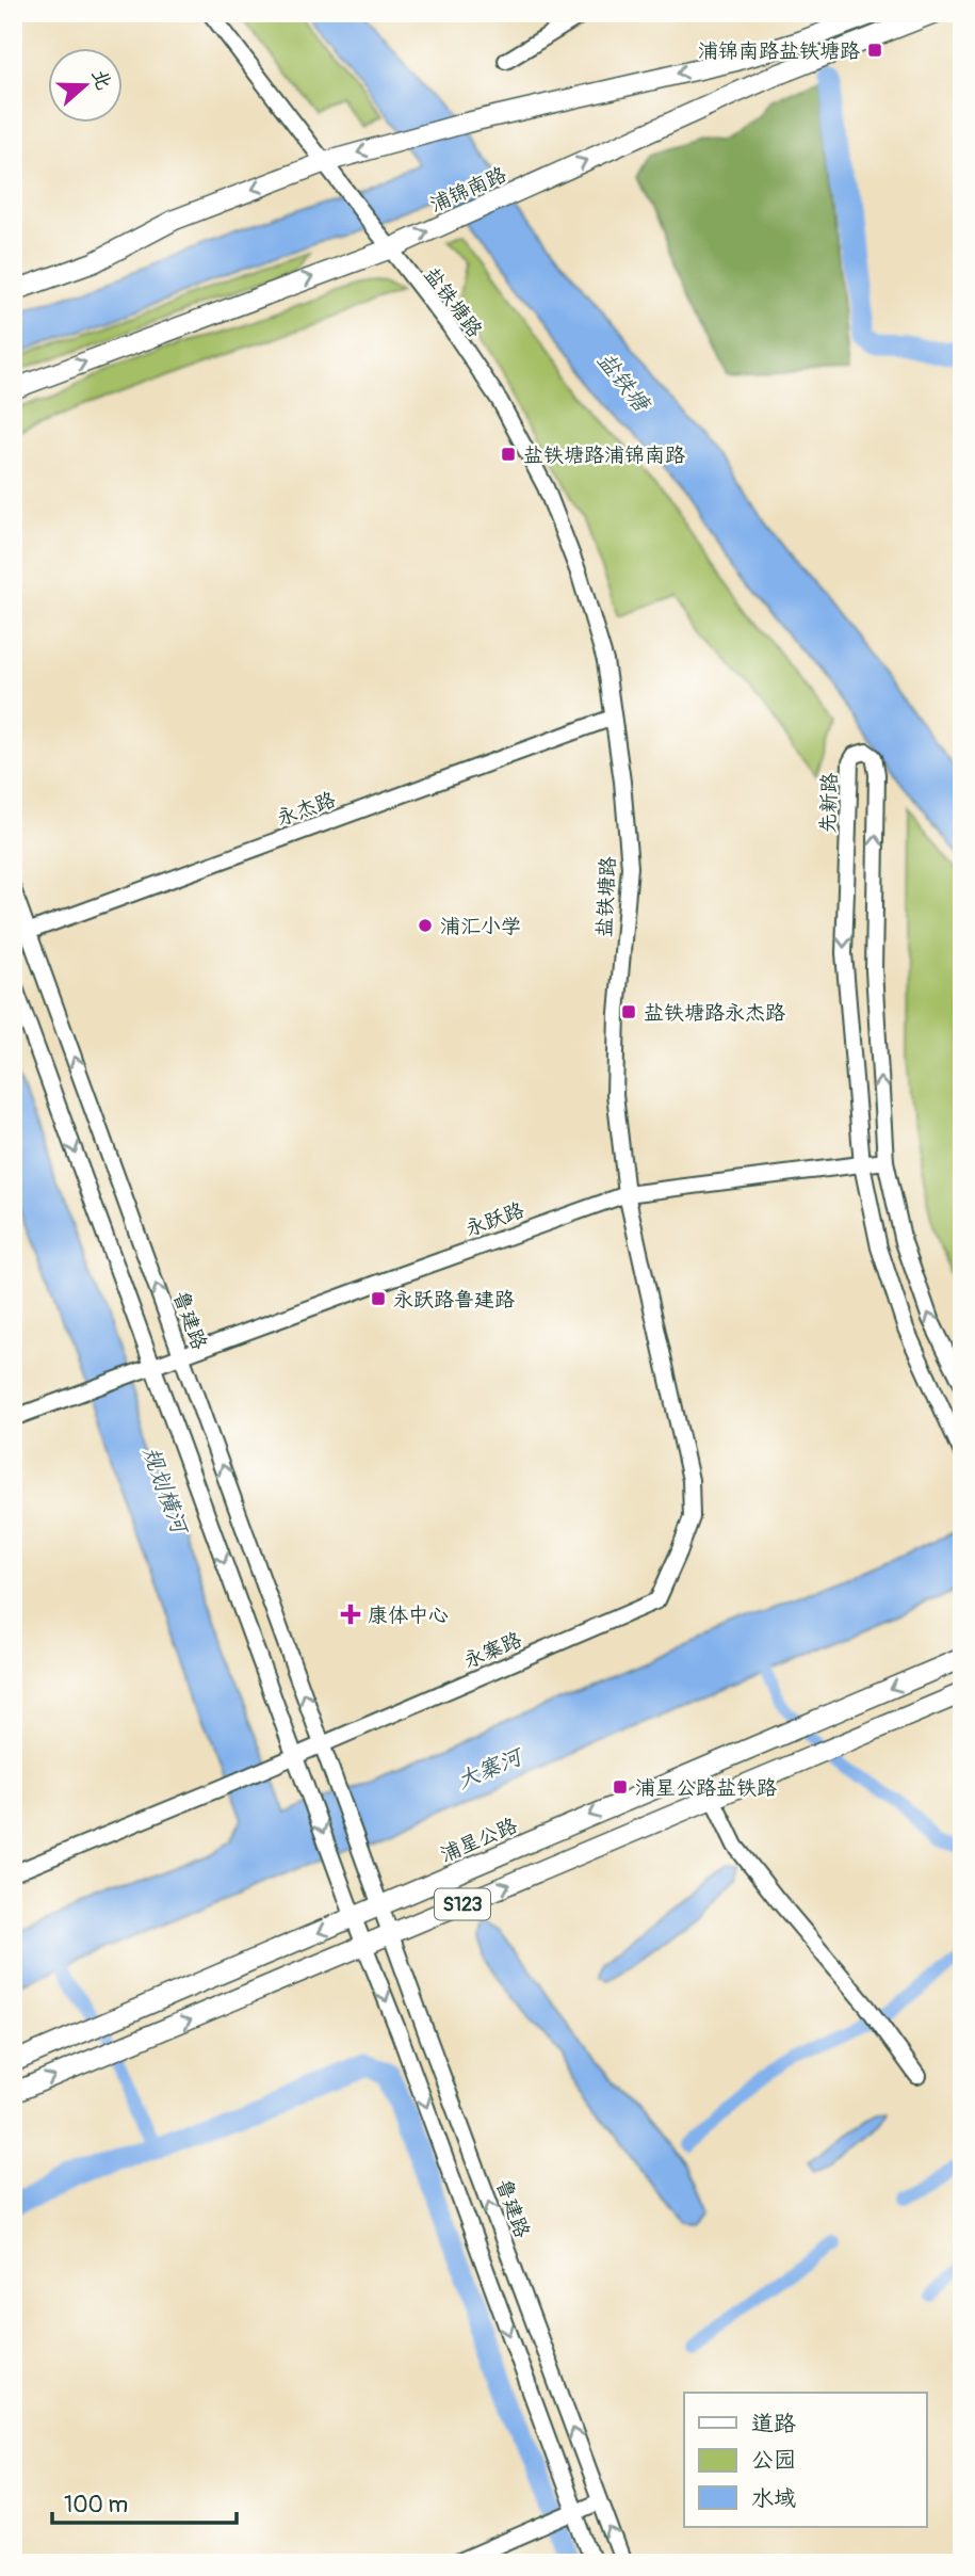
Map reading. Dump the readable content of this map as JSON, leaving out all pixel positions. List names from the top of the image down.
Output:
{
  "streets": {
    "main road": ["浦锦南路", "浦星公路", "S123"],
    "street": [
      "盐铁塘路",
      "先新路",
      "永杰路",
      "永跃路",
      "鲁建路",
      "永寨路"
    ]
  },
  "crossings": [
    ["浦锦南路", "盐铁塘路"],
    ["盐铁塘路", "永杰路"],
    ["盐铁塘路", "永跃路"],
    ["盐铁塘路", "永寨路"],
    ["先新路", "永跃路"],
    ["永杰路", "鲁建路"],
    ["永跃路", "鲁建路"],
    ["鲁建路", "永寨路"],
    ["鲁建路", "浦星公路"],
    ["鲁建路", "S123"]
  ],
  "water": ["盐铁塘", "规划横河", "大寨河"],
  "places": {
    "transit": [
      "浦锦南路盐铁塘路",
      "盐铁塘路浦锦南路",
      "盐铁塘路永杰路",
      "永跃路鲁建路",
      "浦星公路盐铁路"
    ],
    "other": ["浦汇小学"],
    "health": ["康体中心"]
  },
  "legend": ["道路", "公园", "水域"],
  "scale_bar": "100 m",
  "north": "right"
}
